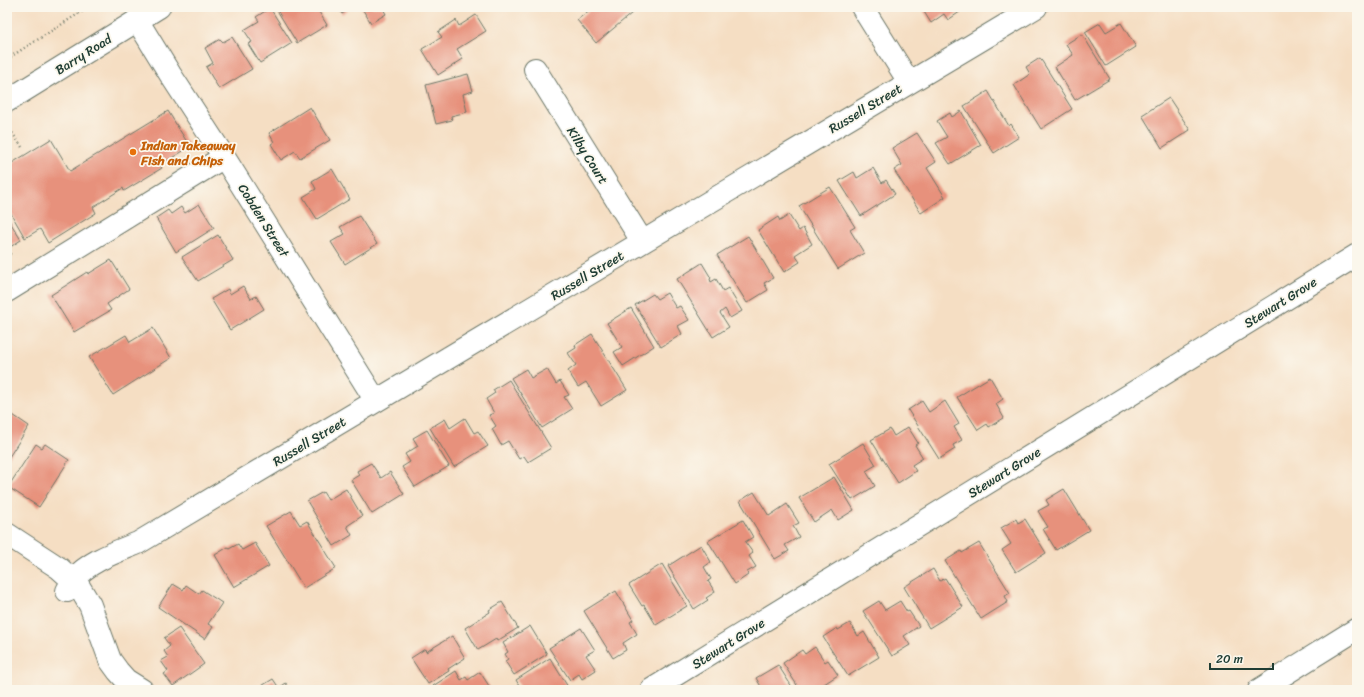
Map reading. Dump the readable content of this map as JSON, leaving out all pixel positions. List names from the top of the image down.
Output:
{
  "streets": {
    "street": [
      "Barry Road",
      "Russell Street",
      "Kilby Court",
      "Cobden Street",
      "Stewart Grove"
    ]
  },
  "crossings": [
    ["Barry Road", "Cobden Street"],
    ["Russell Street", "Kilby Court"],
    ["Russell Street", "Cobden Street"]
  ],
  "places": ["Indian Takeaway Fish and Chips"],
  "scale_bar": "20 m"
}
